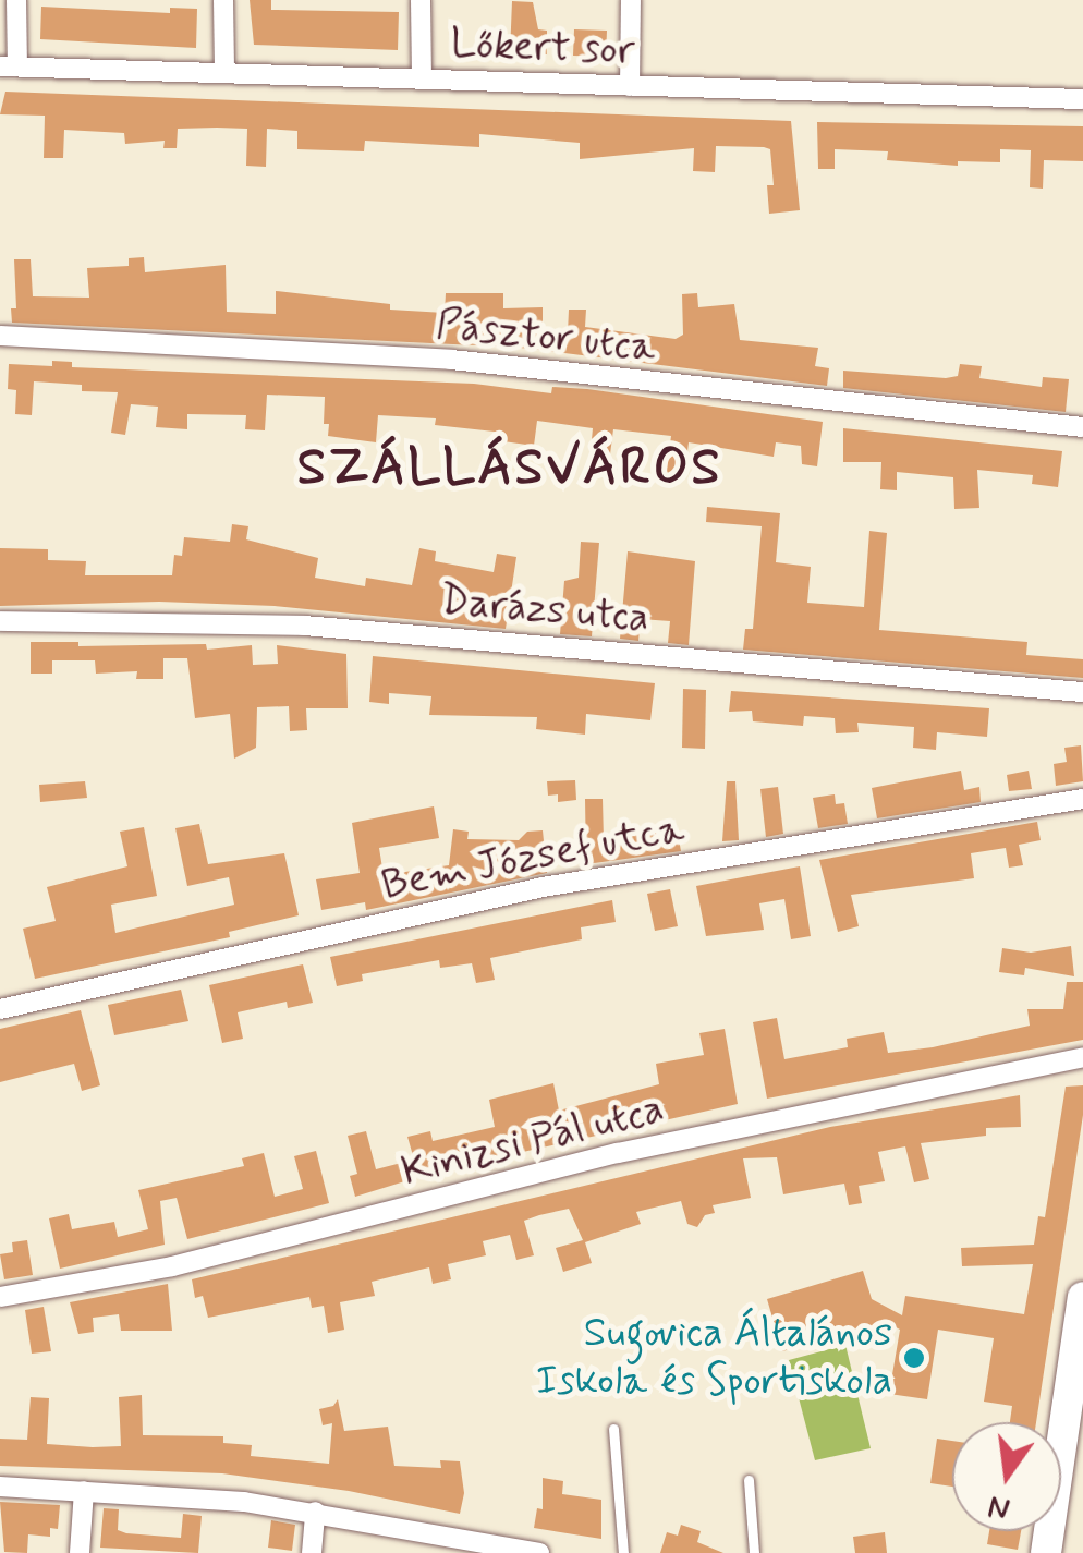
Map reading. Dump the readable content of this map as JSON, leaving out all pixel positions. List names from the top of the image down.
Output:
{
  "streets": {
    "street": [
      "Lőkert sor",
      "Pásztor utca",
      "Darázs utca",
      "Bem József utca",
      "Kinizsi Pál utca"
    ]
  },
  "districts": ["SZÁLLÁSVÁROS"],
  "places": ["Sugovica Általános Iskola és Sportiskola"],
  "north": "bottom"
}
